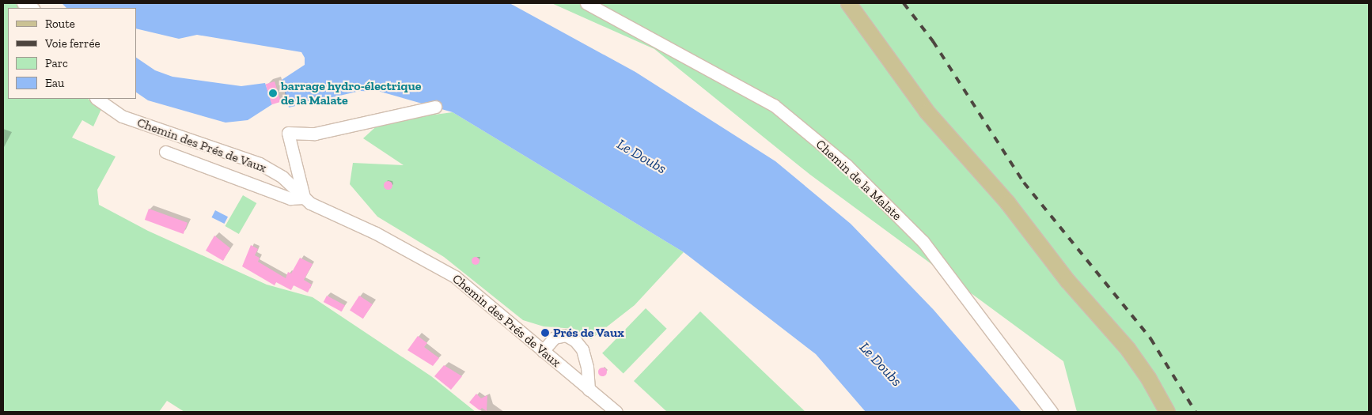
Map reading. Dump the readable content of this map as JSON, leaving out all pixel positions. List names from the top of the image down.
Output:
{
  "streets": {
    "street": ["Chemin des Prés de Vaux", "Chemin de la Malate"]
  },
  "water": ["Le Doubs"],
  "places": ["barrage hydro-électrique de la Malate", "Prés de Vaux"],
  "legend": [
    "Route",
    "Voie ferrée",
    "Parc",
    "Eau"
  ]
}
